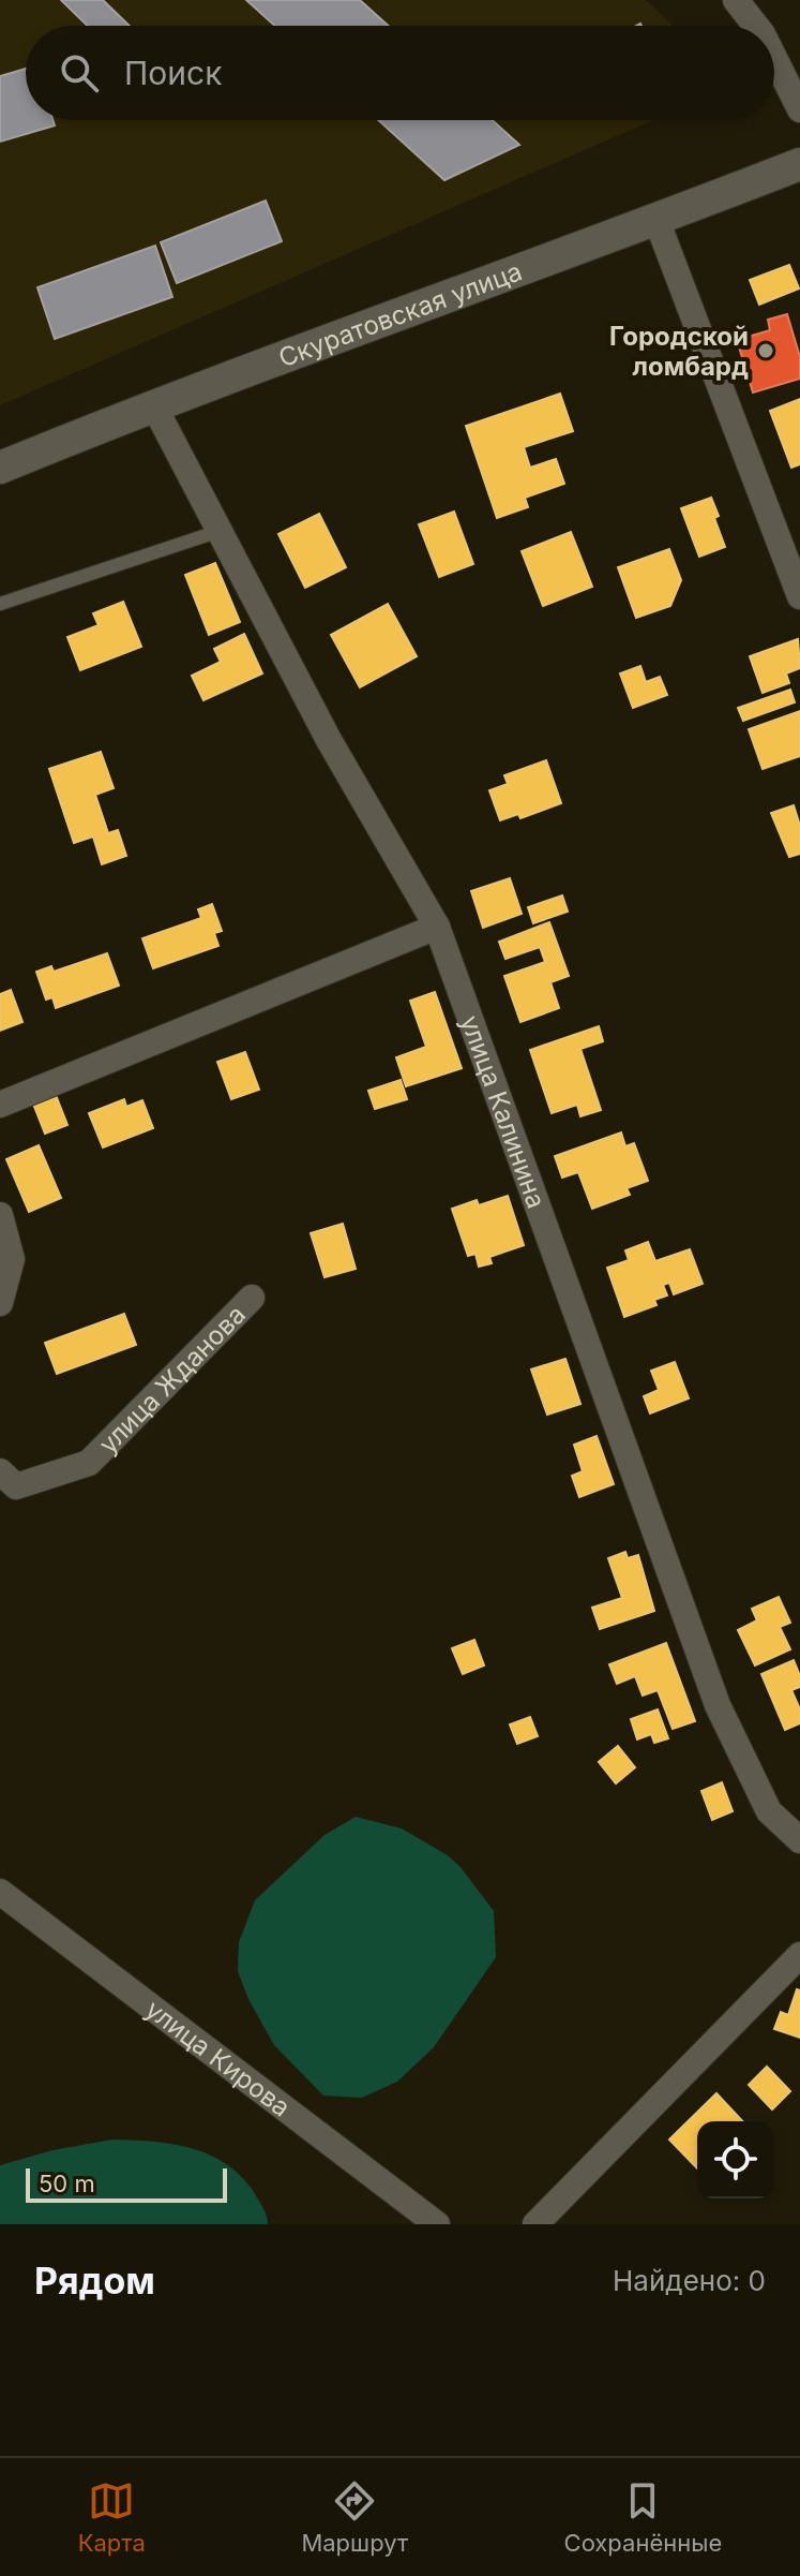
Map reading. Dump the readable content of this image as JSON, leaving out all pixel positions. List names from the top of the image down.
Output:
{
  "streets": {
    "street": [
      "Скуратовская улица",
      "улица Калинина",
      "улица Жданова",
      "улица Кирова"
    ]
  },
  "crossings": [
    ["Скуратовская улица", "улица Калинина"]
  ],
  "places": ["Городской ломбард"],
  "scale_bar": "50 m",
  "page": {
    "search": "Поиск",
    "scale": "50 m",
    "heading": ["Рядом", "Найдено: 0"],
    "nav": ["Карта", "Маршрут", "Сохранённые"]
  }
}
